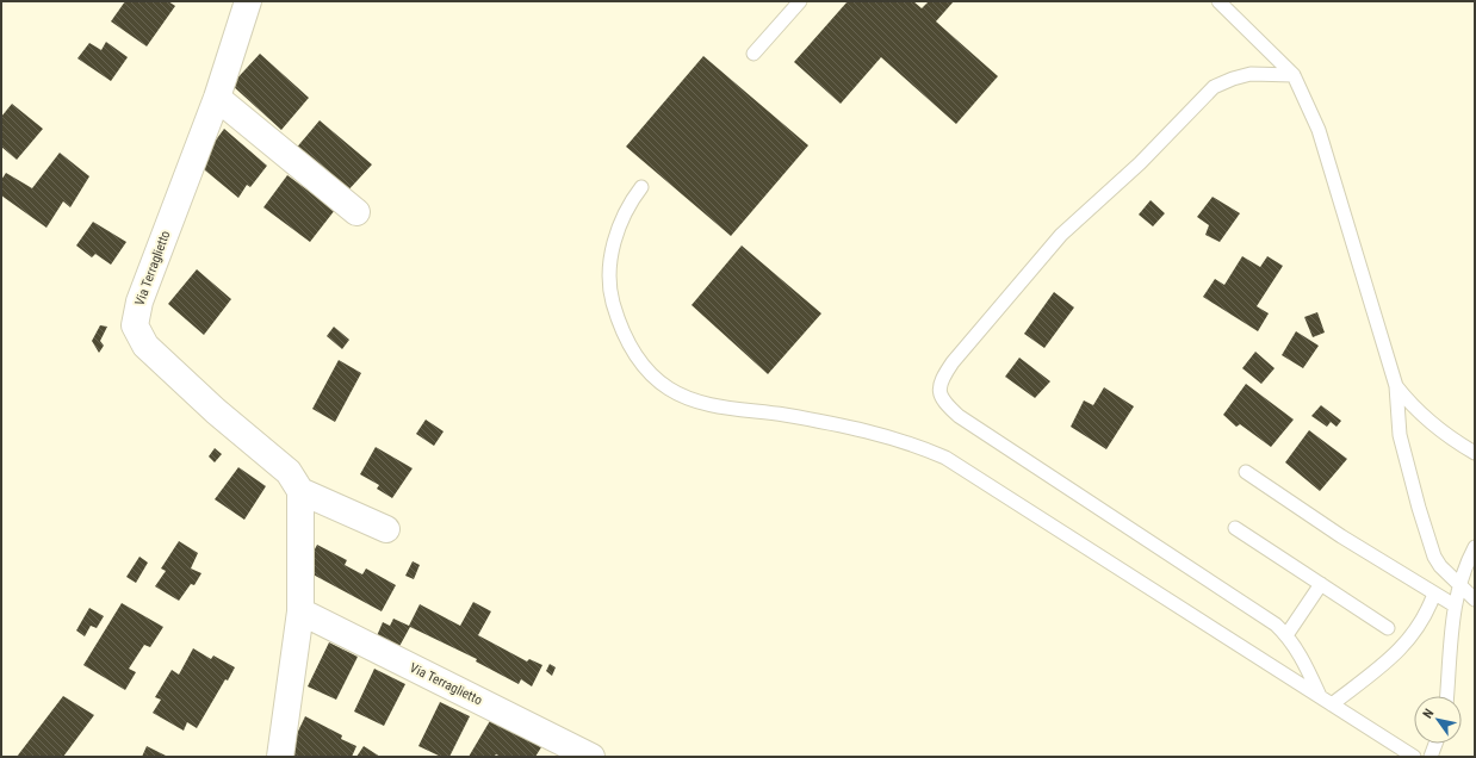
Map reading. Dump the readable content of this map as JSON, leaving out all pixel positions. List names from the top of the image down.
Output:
{
  "streets": {
    "street": ["Via Terraglietto"]
  },
  "north": "top left"
}
